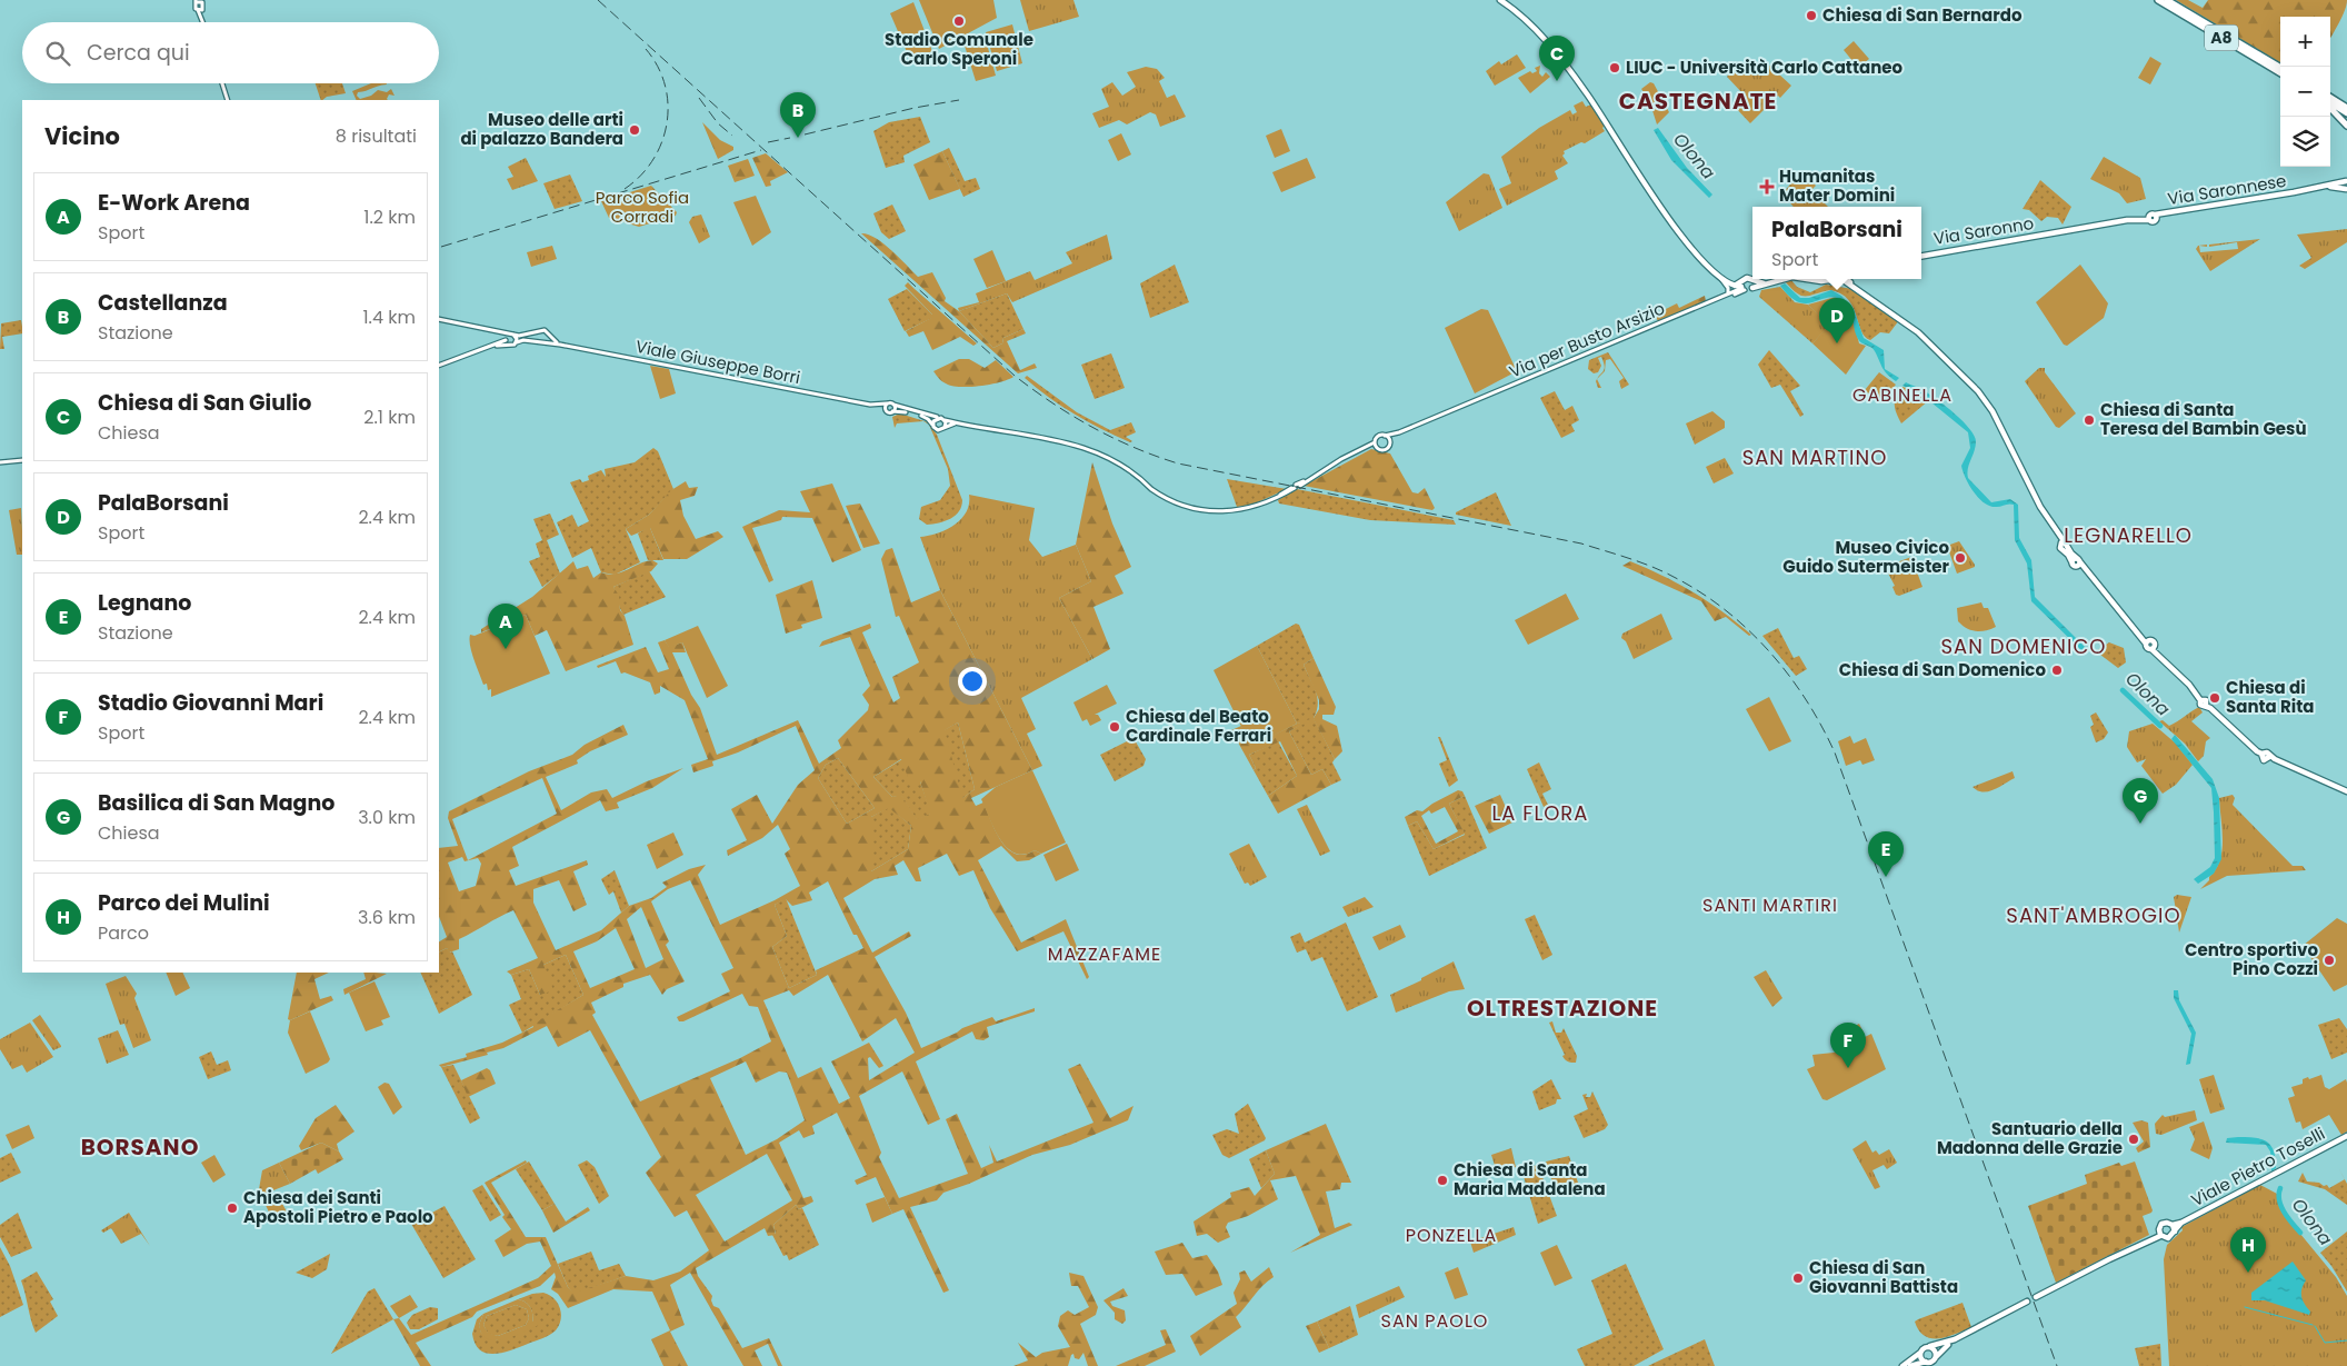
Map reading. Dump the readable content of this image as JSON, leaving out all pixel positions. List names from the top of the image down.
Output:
{
  "streets": {
    "highway": ["A8"],
    "main road": [
      "Via Saronnese",
      "Via Saronno",
      "Via per Busto Arsizio",
      "Viale Giuseppe Borri",
      "Viale Pietro Toselli"
    ]
  },
  "crossings": [
    ["Via Saronnese", "Via Saronno"]
  ],
  "districts": [
    "CASTEGNATE",
    "GABINELLA",
    "SAN MARTINO",
    "LEGNARELLO",
    "SAN DOMENICO",
    "LA FLORA",
    "SANTI MARTIRI",
    "SANT'AMBROGIO",
    "MAZZAFAME",
    "OLTRESTAZIONE",
    "BORSANO",
    "PONZELLA",
    "SAN PAOLO"
  ],
  "water": ["Olona"],
  "parks": ["Parco Sofia Corradi"],
  "places": {
    "other": [
      "Chiesa di San Bernardo",
      "Stadio Comunale Carlo Speroni",
      "LIUC - Università Carlo Cattaneo",
      "Museo delle arti di palazzo Bandera",
      "Chiesa di Santa Teresa del Bambin Gesù",
      "Museo Civico Guido Sutermeister",
      "Chiesa di San Domenico",
      "Chiesa di Santa Rita",
      "Chiesa del Beato Cardinale Ferrari",
      "Centro sportivo Pino Cozzi",
      "Santuario della Madonna delle Grazie",
      "Chiesa di Santa Maria Maddalena",
      "Chiesa dei Santi Apostoli Pietro e Paolo",
      "Chiesa di San Giovanni Battista"
    ],
    "health": ["Humanitas Mater Domini"]
  },
  "page": {
    "map_buttons": ["+", "−"],
    "search": "Cerca qui",
    "pins": [
      "C",
      "B",
      "D",
      "A",
      "G",
      "E",
      "F",
      "H"
    ],
    "heading": ["Vicino", "8 risultati"],
    "list": [
      {
        "mark": "A",
        "name": "E-Work Arena",
        "note": "Sport",
        "value": "1.2 km"
      },
      {
        "mark": "B",
        "name": "Castellanza",
        "note": "Stazione",
        "value": "1.4 km"
      },
      {
        "mark": "C",
        "name": "Chiesa di San Giulio",
        "note": "Chiesa",
        "value": "2.1 km"
      },
      {
        "mark": "D",
        "name": "PalaBorsani",
        "note": "Sport",
        "value": "2.4 km"
      },
      {
        "mark": "E",
        "name": "Legnano",
        "note": "Stazione",
        "value": "2.4 km"
      },
      {
        "mark": "F",
        "name": "Stadio Giovanni Mari",
        "note": "Sport",
        "value": "2.4 km"
      },
      {
        "mark": "G",
        "name": "Basilica di San Magno",
        "note": "Chiesa",
        "value": "3.0 km"
      },
      {
        "mark": "H",
        "name": "Parco dei Mulini",
        "note": "Parco",
        "value": "3.6 km"
      }
    ],
    "popup": ["PalaBorsani", "Sport"]
  }
}
